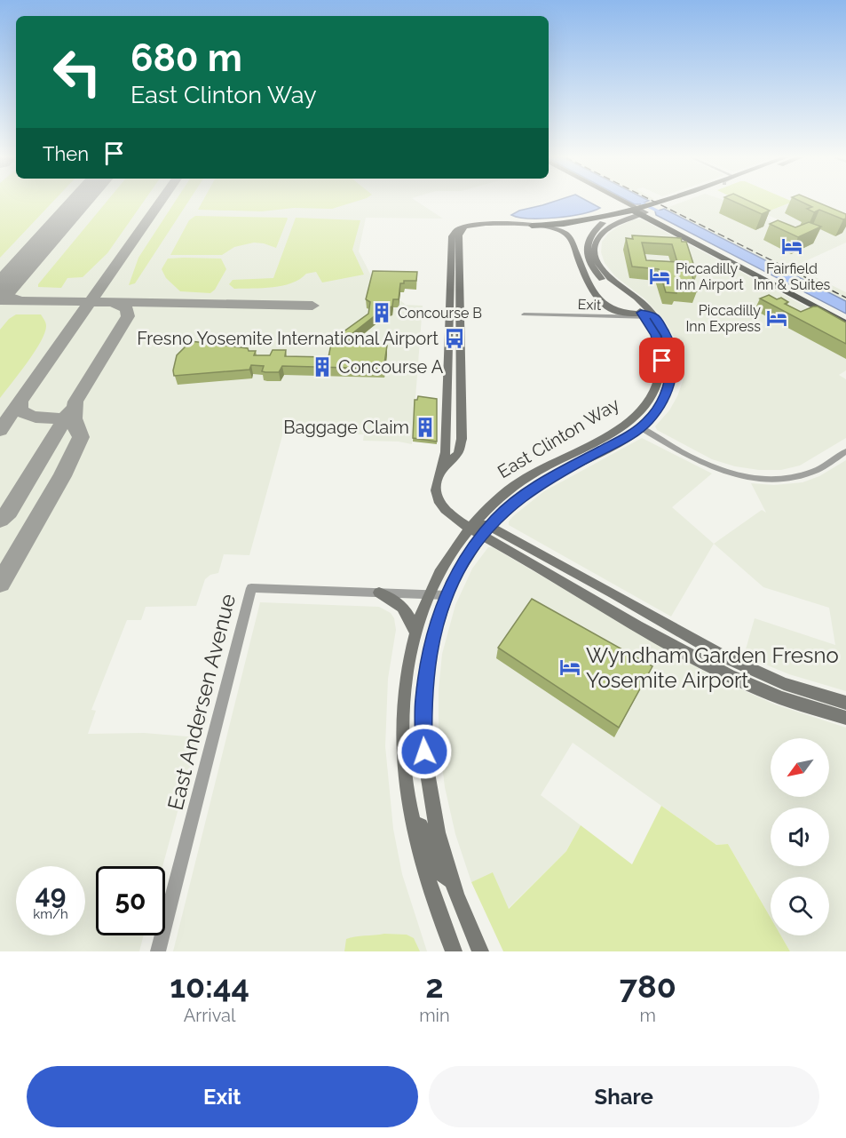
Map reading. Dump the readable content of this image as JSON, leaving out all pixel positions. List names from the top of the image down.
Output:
{
  "streets": {
    "main road": ["East Clinton Way"],
    "street": ["Exit", "East Andersen Avenue"]
  },
  "crossings": [
    ["Exit", "East Clinton Way"],
    ["East Clinton Way", "East Andersen Avenue"]
  ],
  "places": {
    "hotel": [
      "Fairfield Inn & Suites",
      "Piccadilly Inn Airport",
      "Piccadilly Inn Express",
      "Wyndham Garden Fresno Yosemite Airport"
    ],
    "building": ["Concourse B", "Concourse A", "Baggage Claim"],
    "bus stop": ["Fresno Yosemite International Airport"]
  },
  "north": "bottom left",
  "page": {
    "turn": ["680 m", "East Clinton Way"],
    "then": "Then",
    "speed": "49 km/h",
    "limit": "50",
    "eta": [
      "10:44",
      "Arrival",
      "2",
      "min",
      "780",
      "m"
    ],
    "buttons": ["Exit", "Share"]
  }
}
